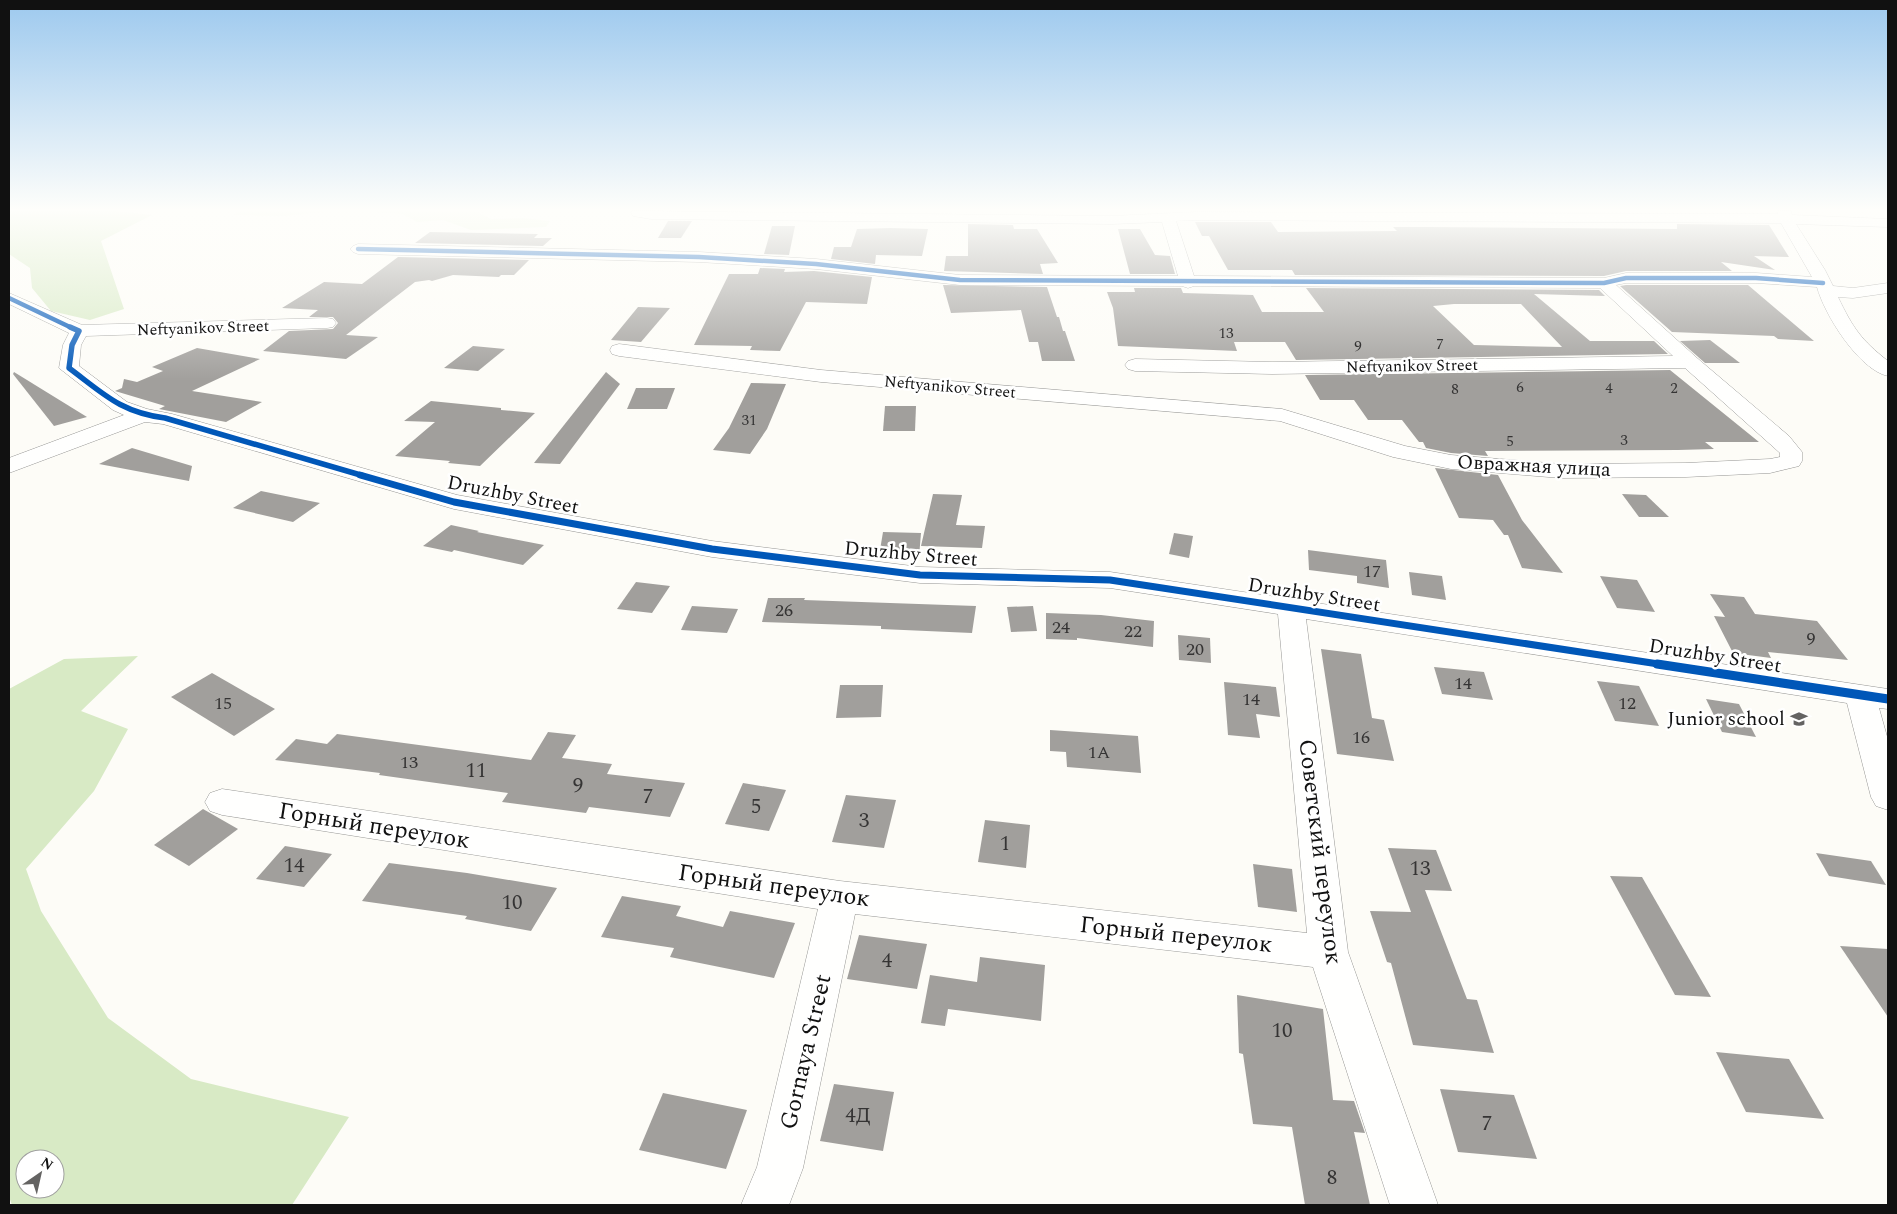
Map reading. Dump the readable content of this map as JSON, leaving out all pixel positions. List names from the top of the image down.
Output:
{
  "streets": {
    "street": [
      "Neftyanikov Street",
      "Овражная улица",
      "Druzhby Street",
      "Горный переулок",
      "Советский переулок",
      "Gornaya Street"
    ]
  },
  "crossings": [
    ["Neftyanikov Street", "Овражная улица"],
    ["Neftyanikov Street", "Druzhby Street"],
    ["Druzhby Street", "Советский переулок"],
    ["Горный переулок", "Советский переулок"],
    ["Горный переулок", "Gornaya Street"]
  ],
  "places": {
    "school or university": ["Junior school"]
  },
  "house_numbers": [
    "13",
    "7",
    "9",
    "6",
    "4",
    "2",
    "8",
    "31",
    "3",
    "5",
    "17",
    "26",
    "24",
    "22",
    "9",
    "20",
    "14",
    "14",
    "15",
    "12",
    "16",
    "1А",
    "13",
    "11",
    "9",
    "7",
    "5",
    "3",
    "1",
    "14",
    "13",
    "10",
    "4",
    "10",
    "4Д",
    "7",
    "8"
  ],
  "north": "top right"
}
